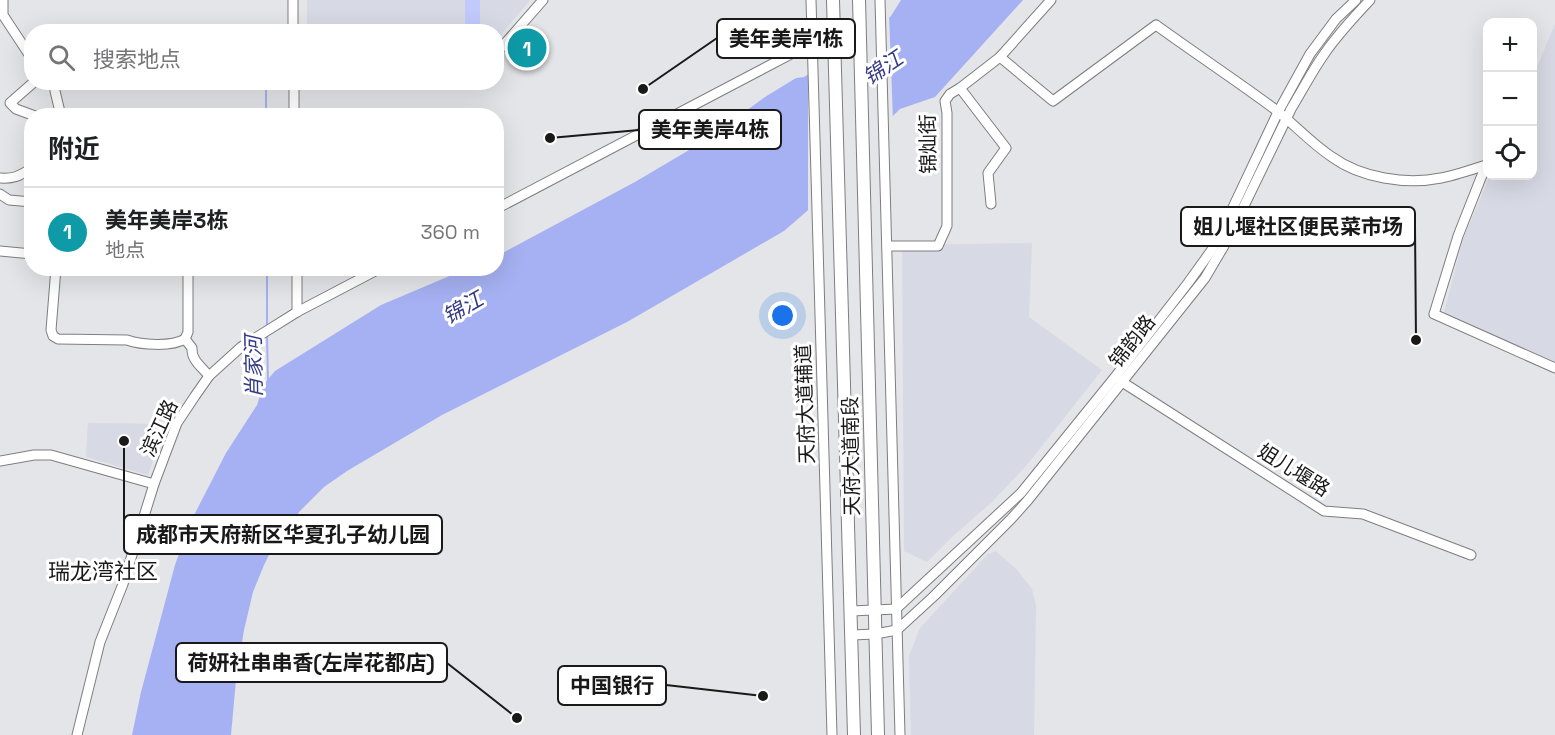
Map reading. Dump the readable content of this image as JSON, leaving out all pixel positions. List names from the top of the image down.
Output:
{
  "streets": {
    "main road": ["天府大道南段"],
    "street": [
      "锦灿街",
      "锦韵路",
      "天府大道辅道",
      "滨江路",
      "姐儿堰路"
    ]
  },
  "crossings": [
    ["锦韵路", "姐儿堰路"]
  ],
  "districts": ["瑞龙湾社区"],
  "water": ["锦江", "肖家河"],
  "places": [
    "美年美岸1栋",
    "美年美岸4栋",
    "姐儿堰社区便民菜市场",
    "成都市天府新区华夏孔子幼儿园",
    "中国银行",
    "荷妍社串串香(左岸花都店)"
  ],
  "page": {
    "map_buttons": ["+", "−"],
    "search": "搜索地点",
    "pins": "1",
    "heading": "附近",
    "list": [
      {
        "mark": "1",
        "name": "美年美岸3栋",
        "note": "地点",
        "value": "360 m"
      }
    ]
  }
}
